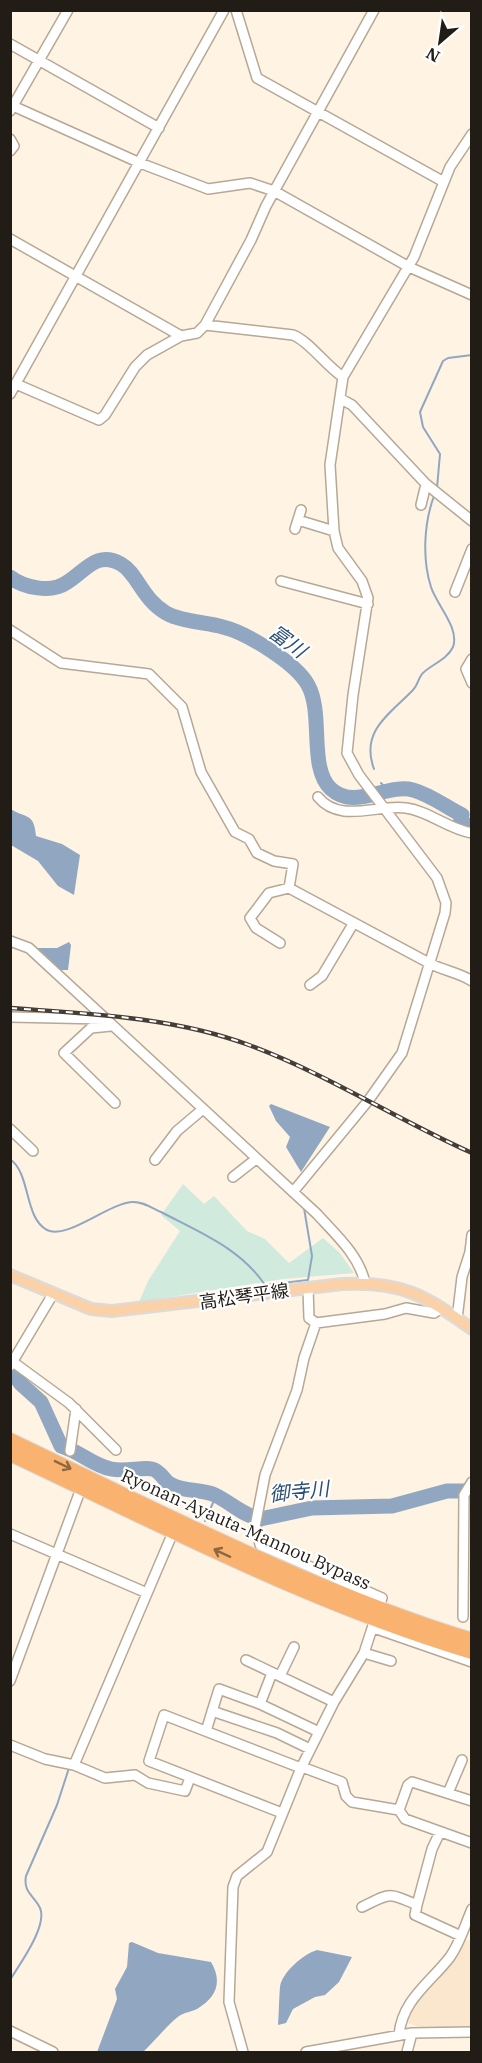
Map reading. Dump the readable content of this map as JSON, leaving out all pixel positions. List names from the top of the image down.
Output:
{
  "streets": {
    "highway": ["Ryonan-Ayauta-Mannou Bypass"],
    "main road": ["高松琴平線"]
  },
  "water": ["富川", "御寺川"],
  "north": "bottom left"
}
